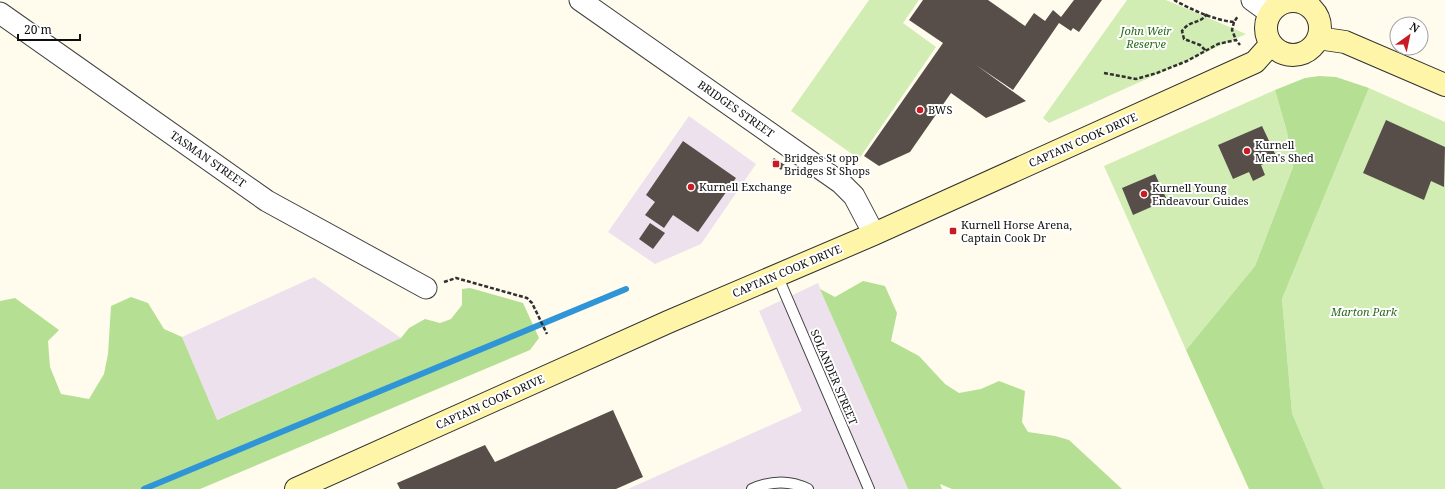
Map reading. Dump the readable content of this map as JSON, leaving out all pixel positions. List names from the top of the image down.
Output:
{
  "streets": {
    "main road": ["CAPTAIN COOK DRIVE"],
    "street": ["BRIDGES STREET", "TASMAN STREET"],
    "lane": ["SOLANDER STREET"]
  },
  "crossings": [
    ["BRIDGES STREET", "CAPTAIN COOK DRIVE"],
    ["CAPTAIN COOK DRIVE", "SOLANDER STREET"]
  ],
  "parks": ["John Weir Reserve", "Marton Park"],
  "places": {
    "other": [
      "BWS",
      "Kurnell Men's Shed",
      "Kurnell Exchange",
      "Kurnell Young Endeavour Guides"
    ],
    "transit": ["Bridges St opp Bridges St Shops", "Kurnell Horse Arena, Captain Cook Dr"]
  },
  "scale_bar": "20 m",
  "north": "top right"
}
